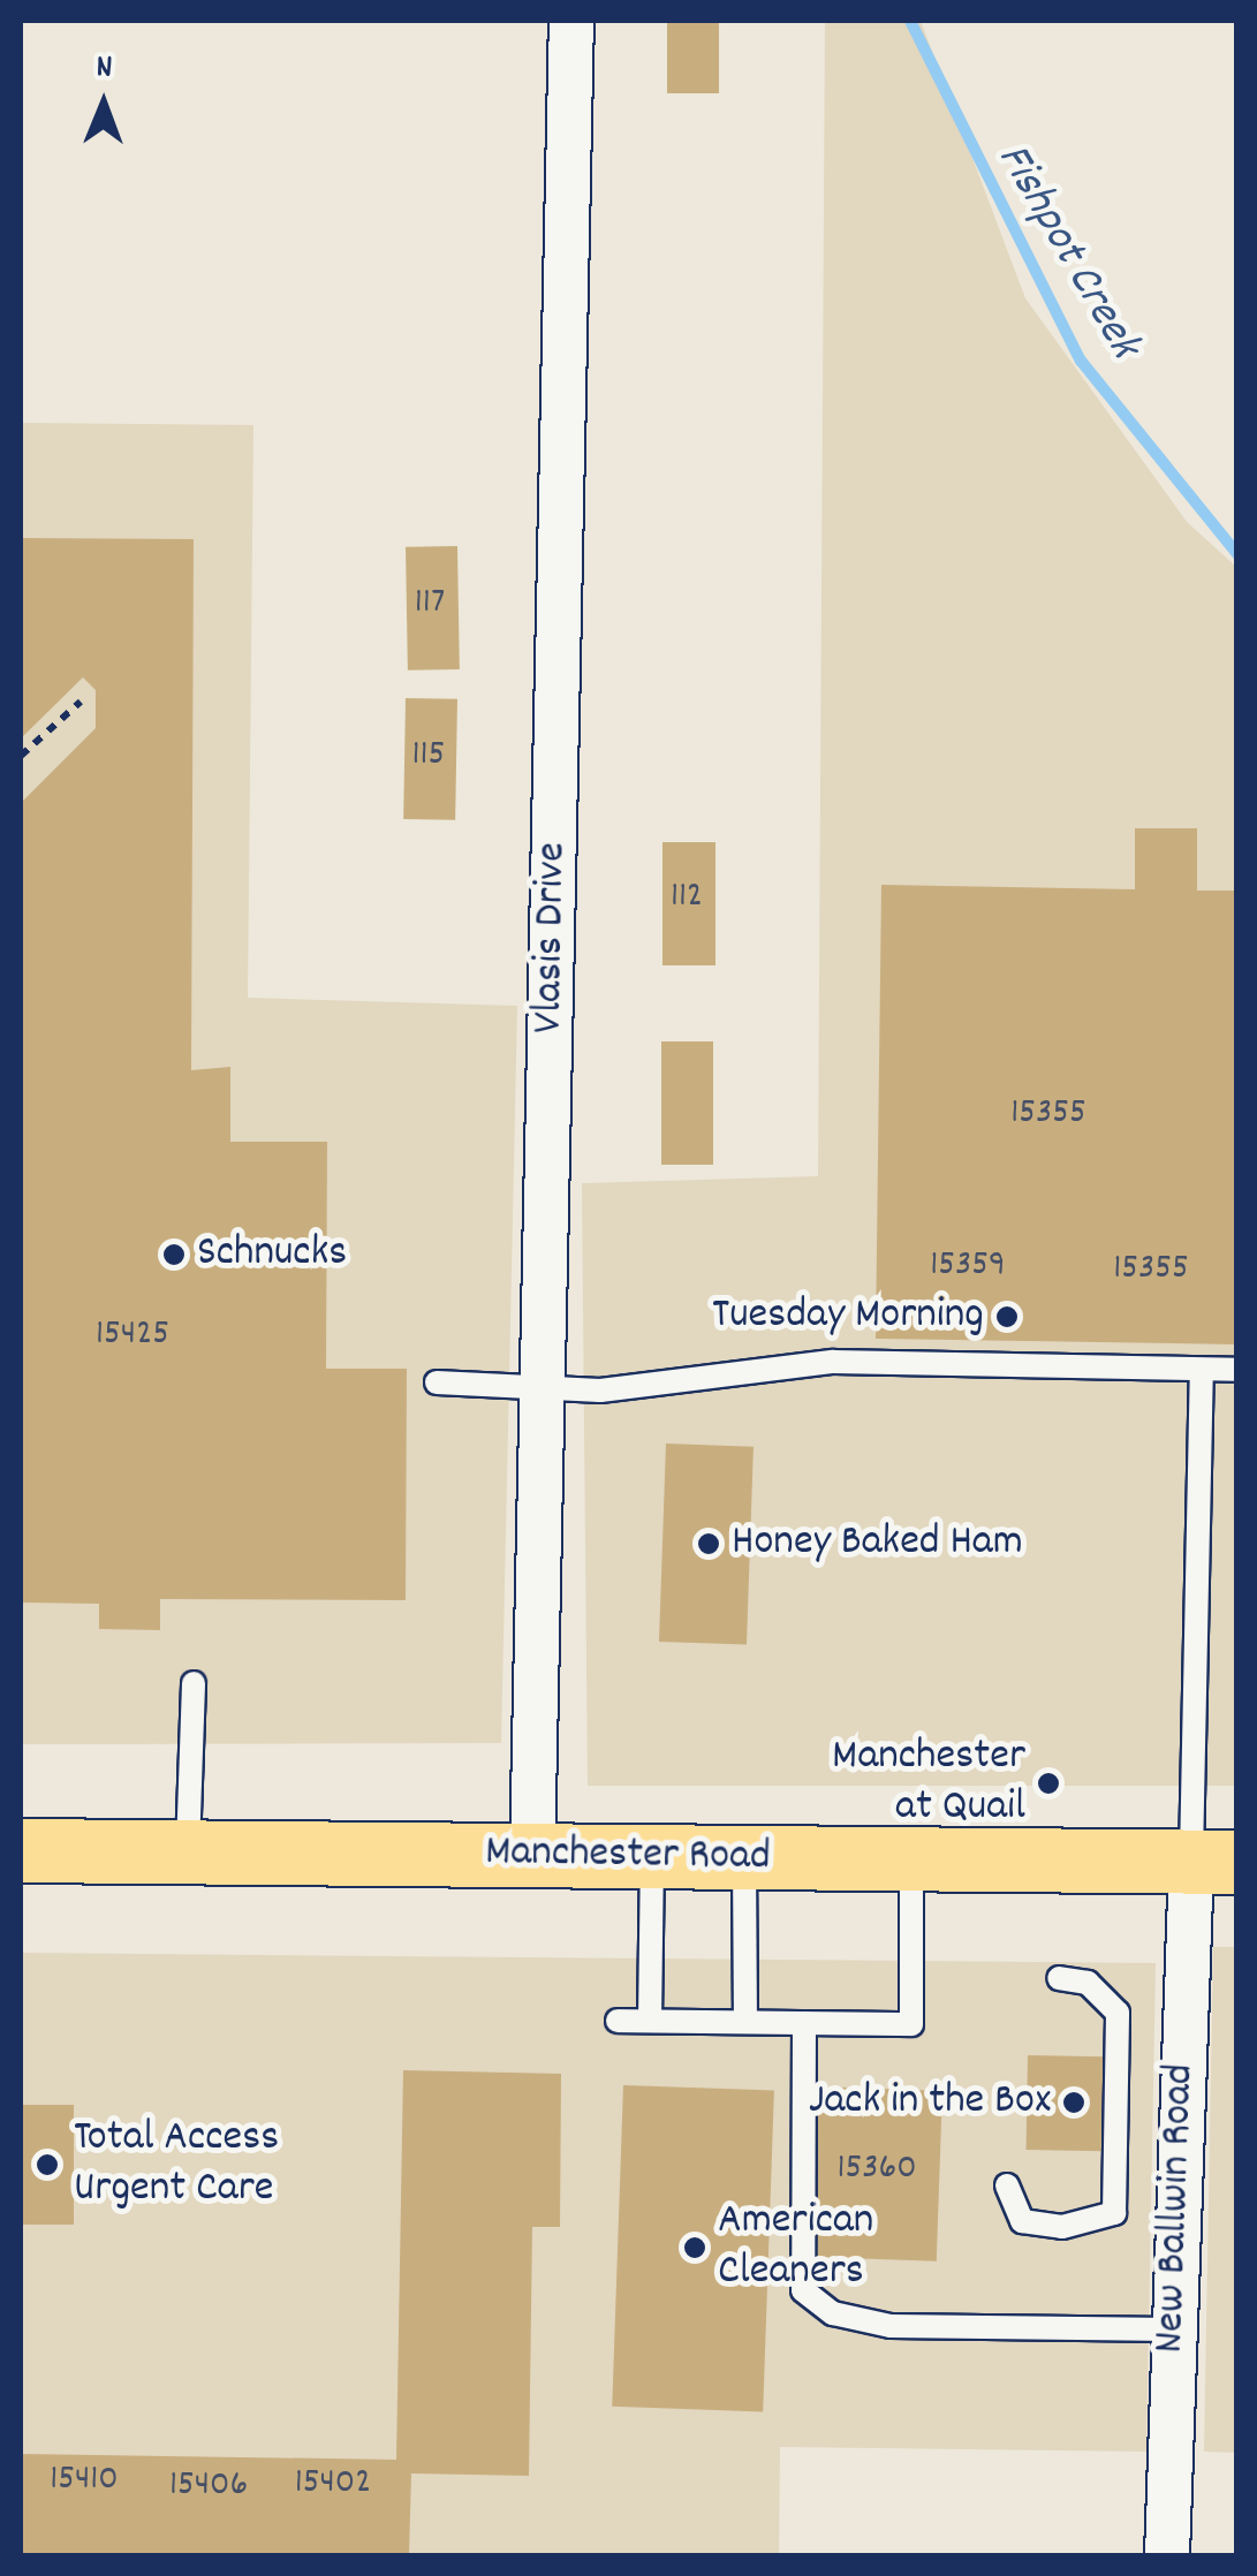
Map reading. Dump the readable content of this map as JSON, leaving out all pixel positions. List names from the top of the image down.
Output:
{
  "streets": {
    "highway": ["Manchester Road"],
    "street": ["Vlasis Drive", "New Ballwin Road"]
  },
  "crossings": [
    ["Vlasis Drive", "Manchester Road"],
    ["Manchester Road", "New Ballwin Road"]
  ],
  "water": ["Fishpot Creek"],
  "places": [
    "Schnucks",
    "Tuesday Morning",
    "Honey Baked Ham",
    "Manchester at Quail",
    "Jack in the Box",
    "Total Access Urgent Care",
    "American Cleaners"
  ],
  "house_numbers": [
    "117",
    "115",
    "112",
    "15355",
    "15359",
    "15355",
    "15425",
    "15360",
    "15410",
    "15402",
    "15406"
  ],
  "north": "top"
}
